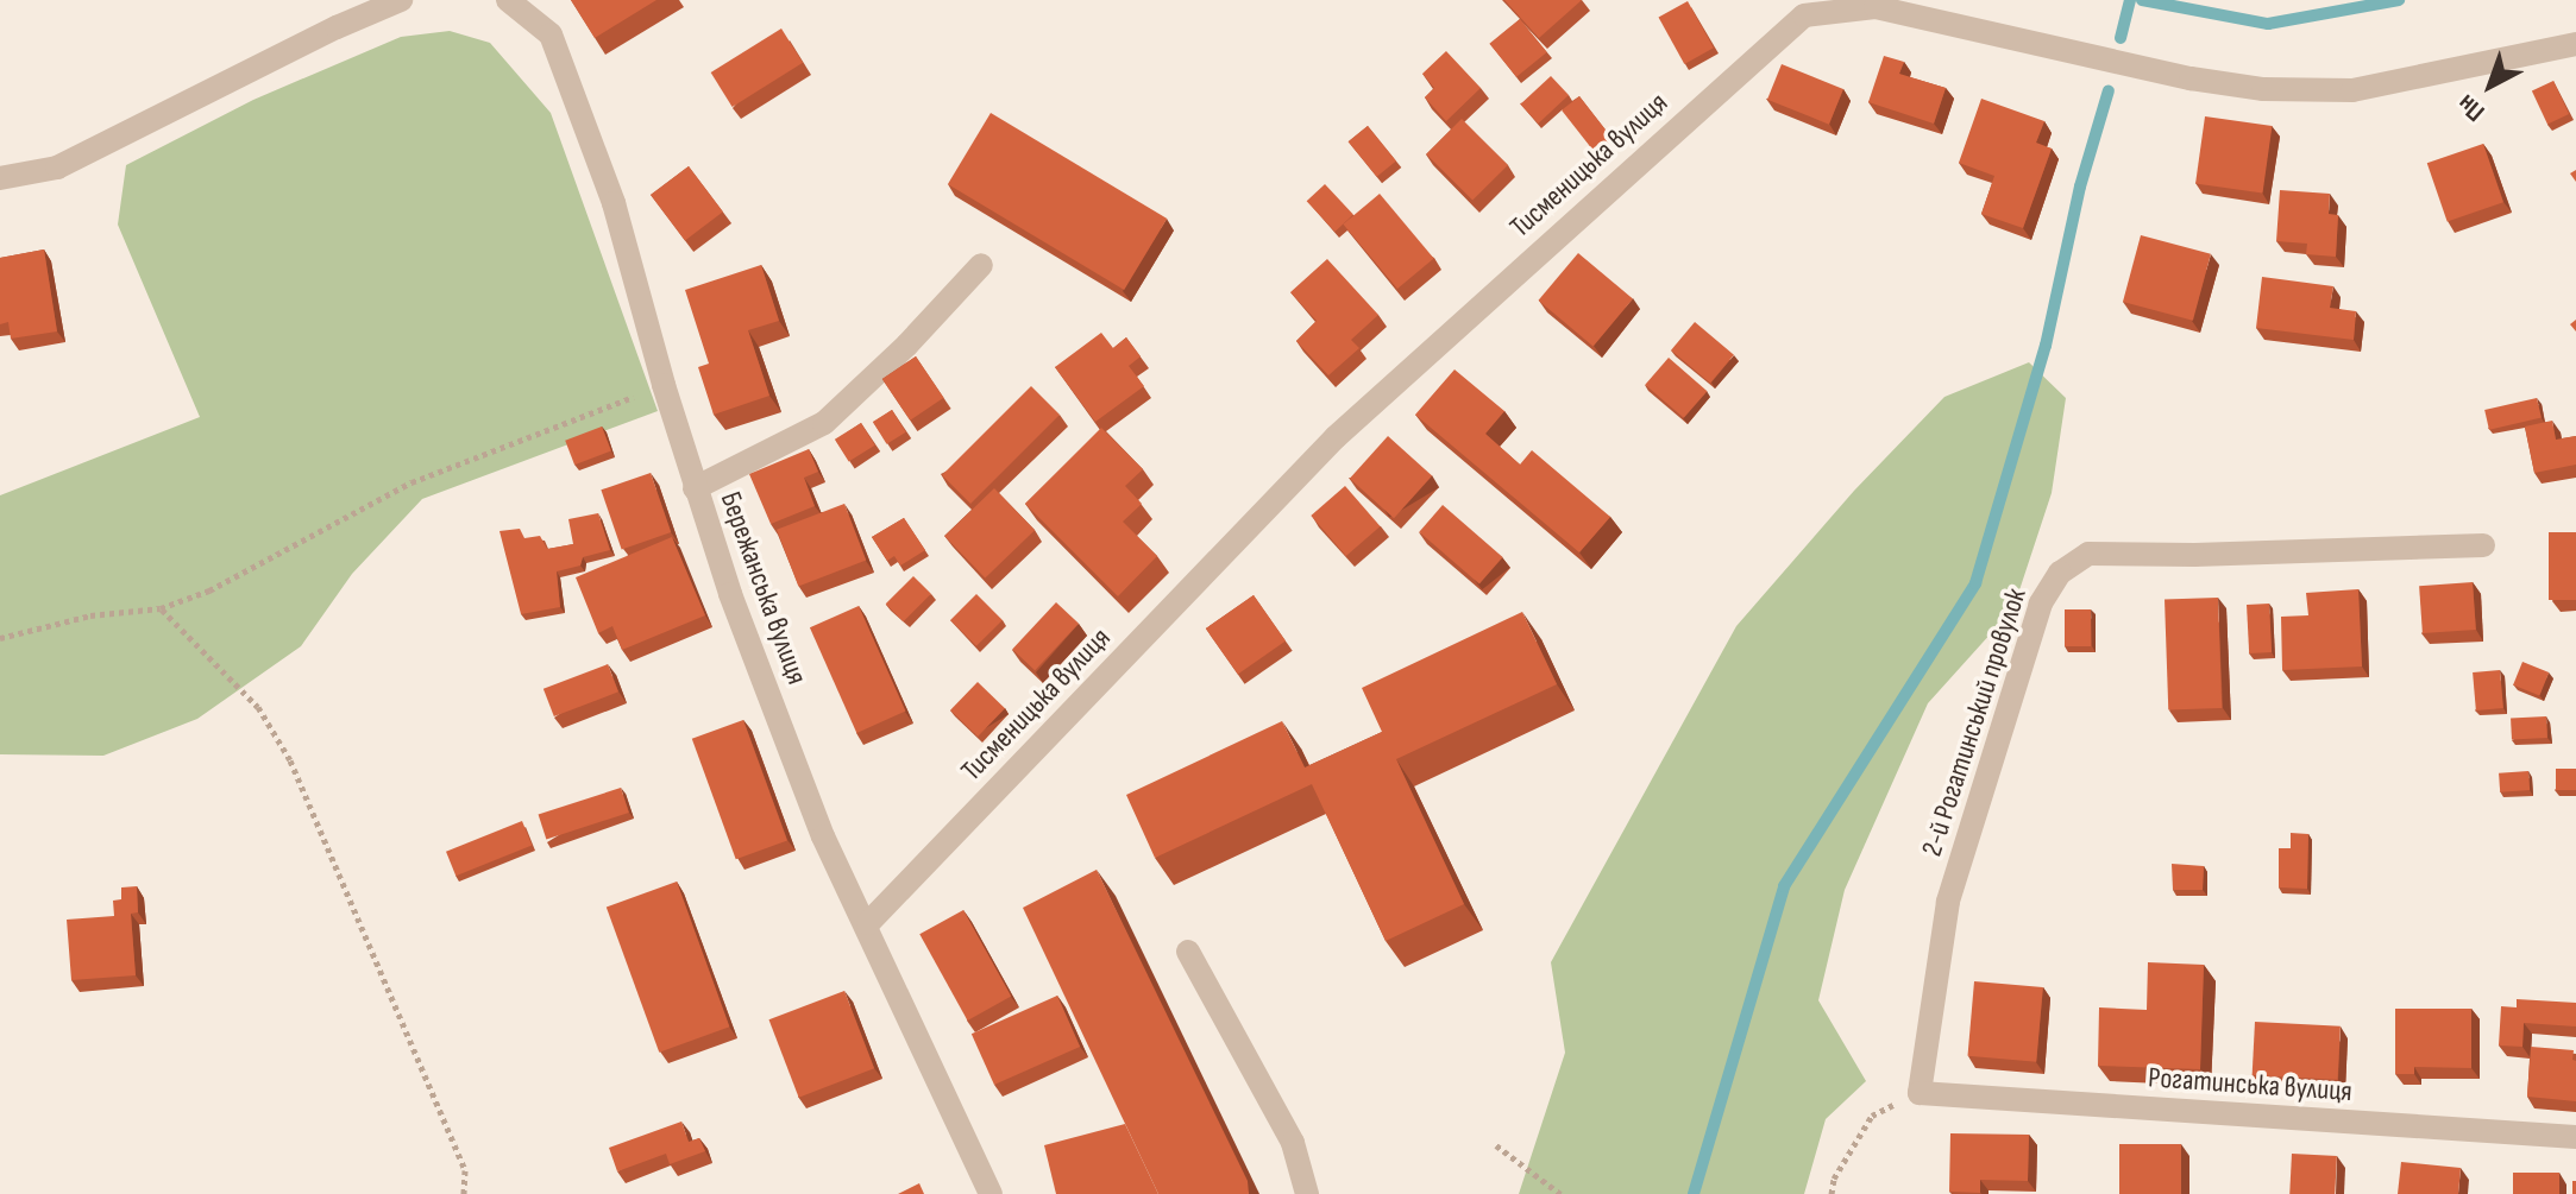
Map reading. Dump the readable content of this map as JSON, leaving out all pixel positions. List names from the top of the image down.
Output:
{
  "streets": {
    "street": [
      "Тисменицька вулиця",
      "Бережанська вулиця",
      "2-й Рогатинський провулок",
      "Рогатинська вулиця"
    ]
  },
  "crossings": [
    ["Тисменицька вулиця", "Бережанська вулиця"],
    ["2-й Рогатинський провулок", "Рогатинська вулиця"]
  ],
  "north": "bottom left"
}
